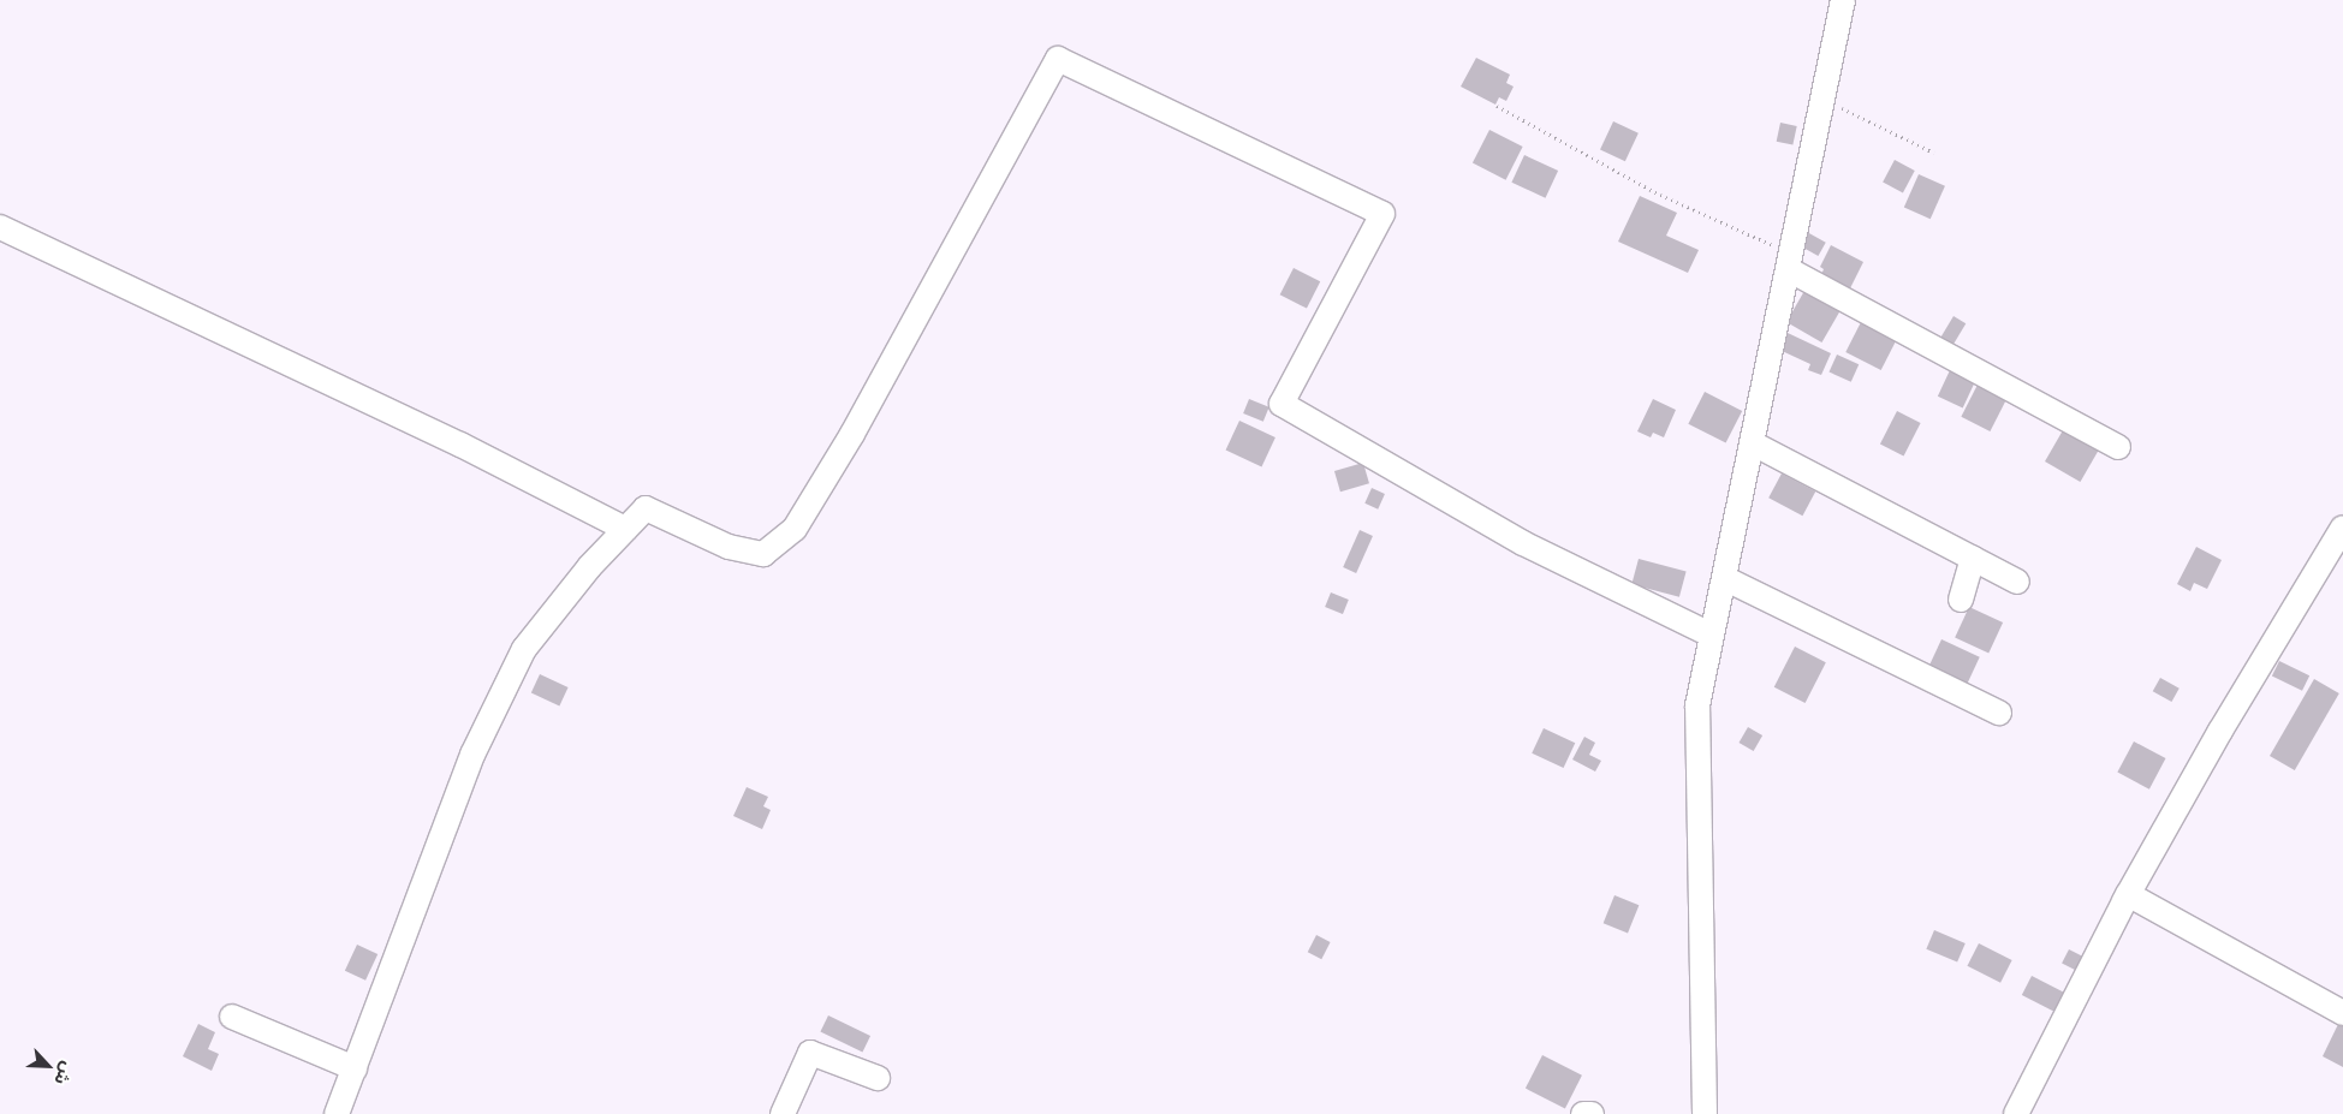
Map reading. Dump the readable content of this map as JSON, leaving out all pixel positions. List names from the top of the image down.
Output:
{
  "north": "bottom right"
}
